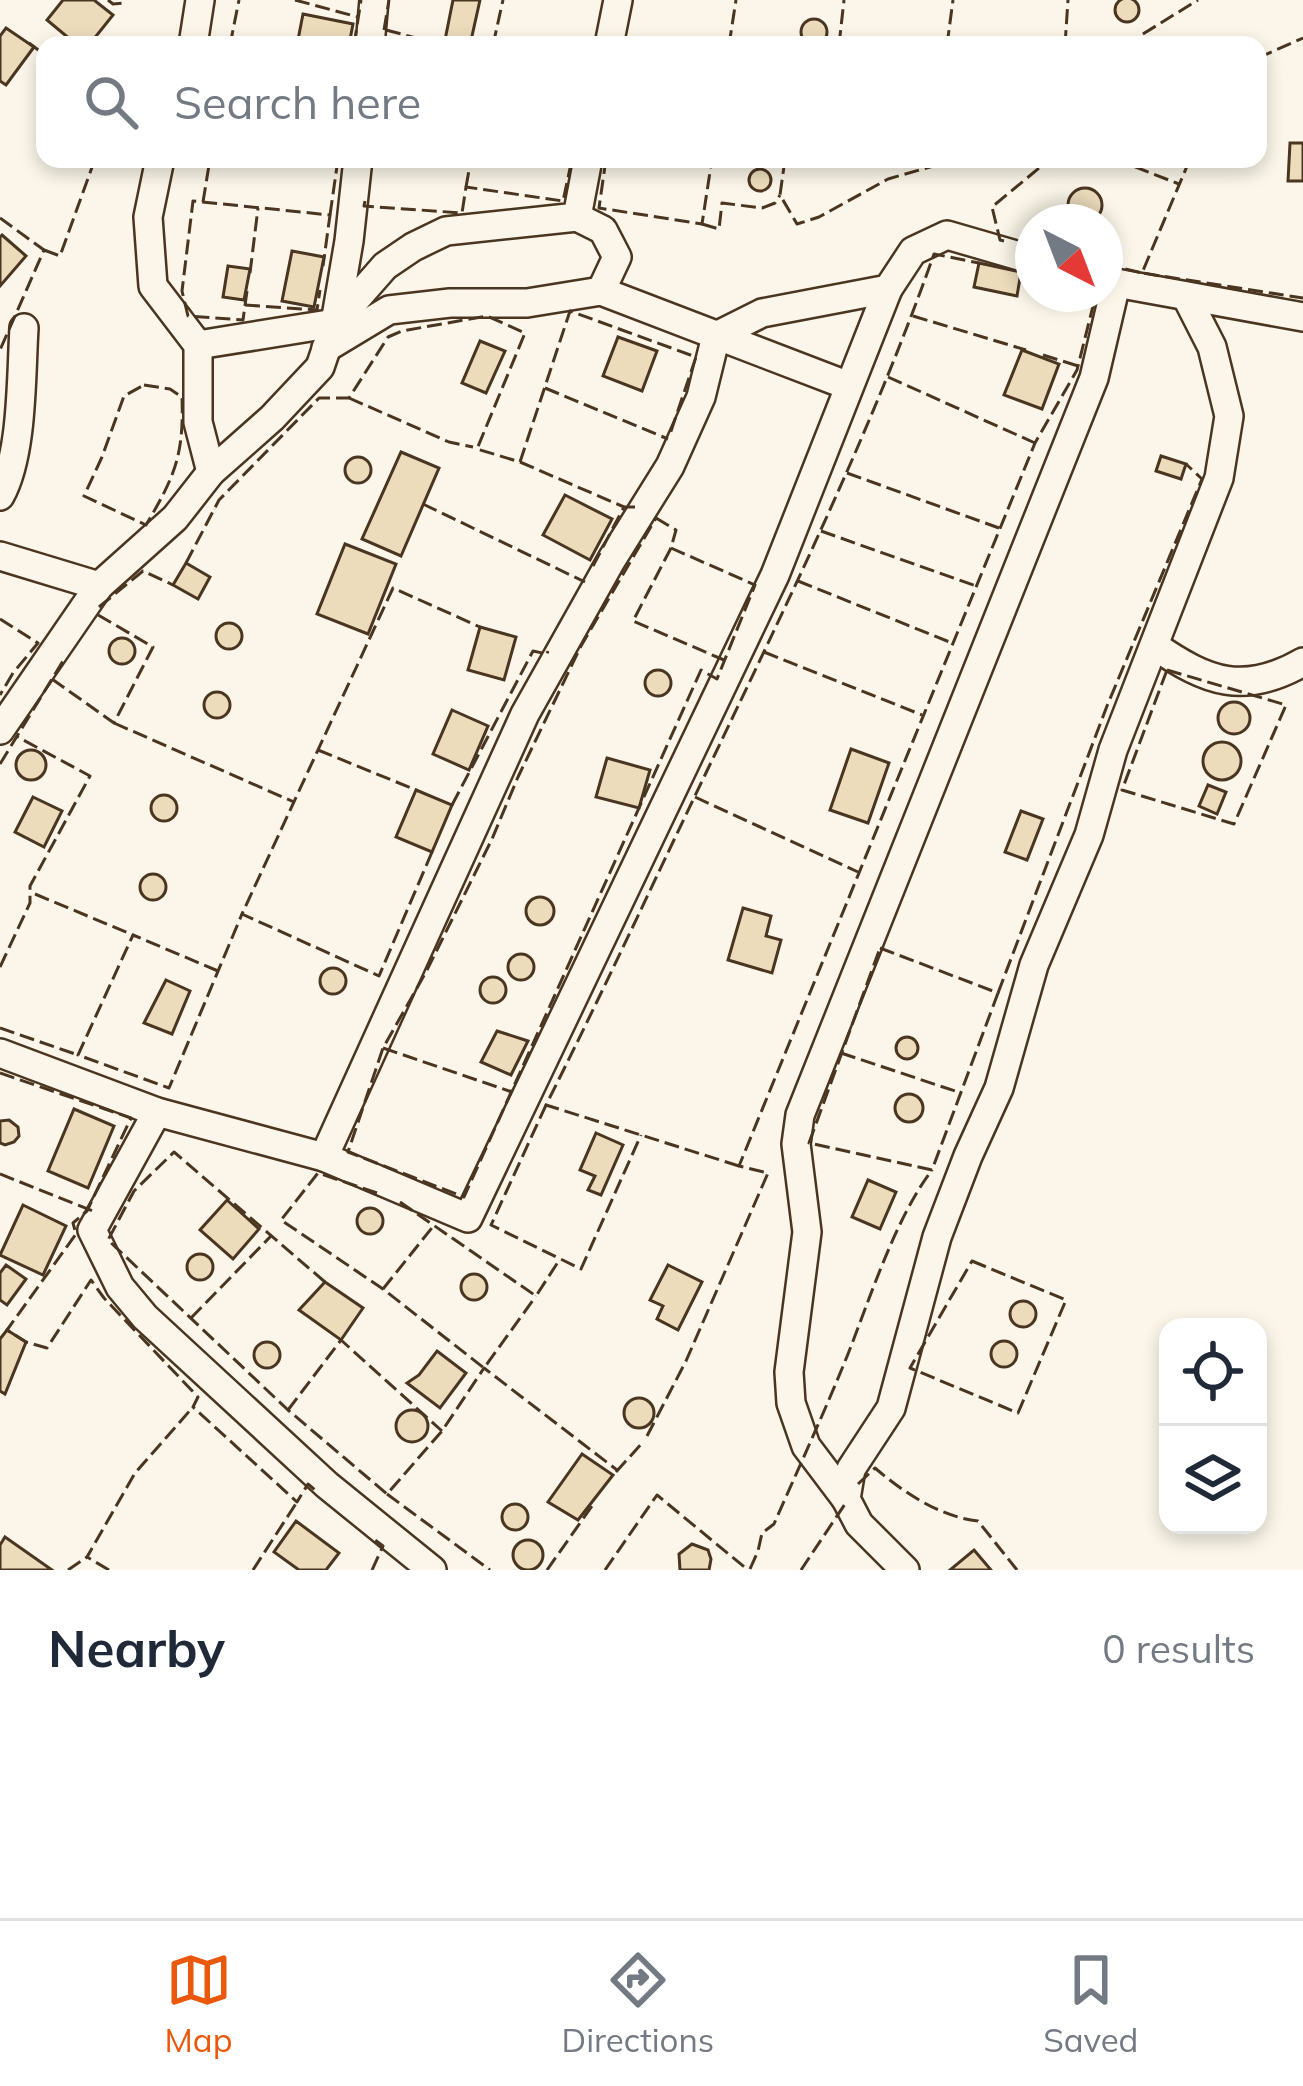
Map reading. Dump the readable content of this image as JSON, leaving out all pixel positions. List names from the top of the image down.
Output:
{
  "north": "bottom right",
  "page": {
    "search": "Search here",
    "heading": ["Nearby", "0 results"],
    "nav": ["Map", "Directions", "Saved"]
  }
}
